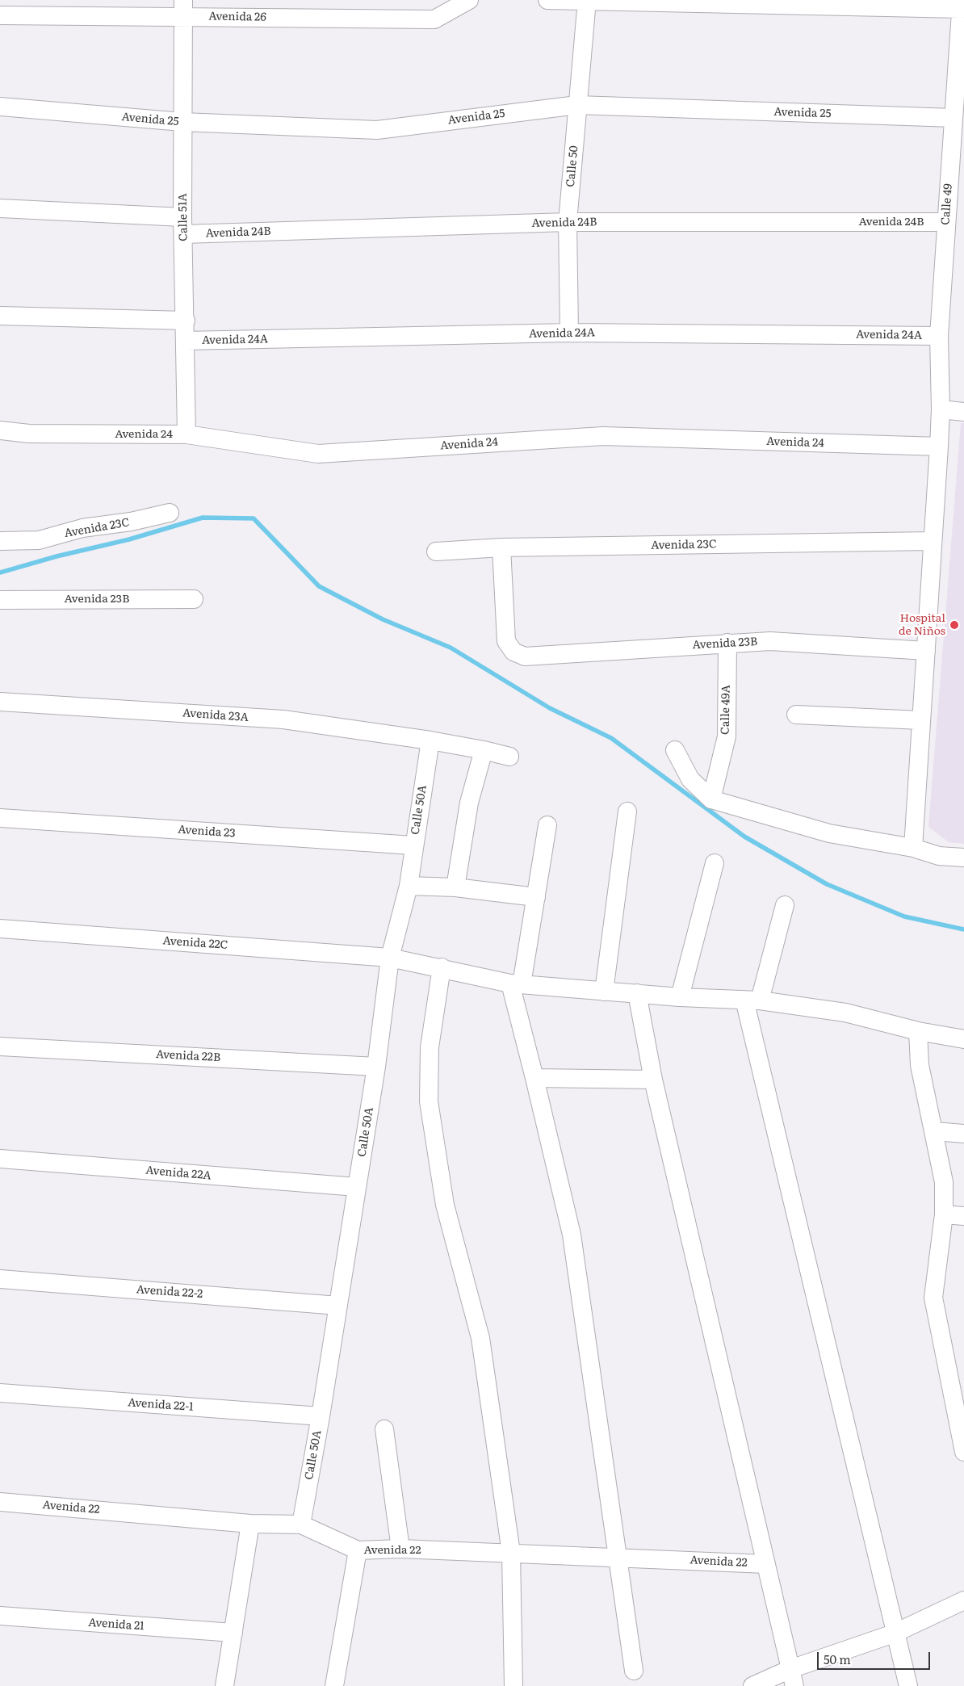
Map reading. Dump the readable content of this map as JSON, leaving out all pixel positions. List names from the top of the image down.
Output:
{
  "streets": {
    "street": [
      "Avenida 26",
      "Avenida 25",
      "Calle 50",
      "Calle 49",
      "Calle 51A",
      "Avenida 24B",
      "Avenida 24A",
      "Avenida 24",
      "Avenida 23C",
      "Avenida 23B",
      "Calle 49A",
      "Avenida 23A",
      "Calle 50A",
      "Avenida 23",
      "Avenida 22C",
      "Avenida 22B",
      "Avenida 22A",
      "Avenida 22-2",
      "Avenida 22-1",
      "Avenida 22",
      "Avenida 21"
    ]
  },
  "crossings": [
    ["Avenida 26", "Calle 51A"],
    ["Avenida 25", "Calle 50"],
    ["Avenida 25", "Calle 49"],
    ["Avenida 25", "Calle 51A"],
    ["Calle 50", "Avenida 24B"],
    ["Calle 50", "Avenida 24A"],
    ["Calle 49", "Avenida 24B"],
    ["Calle 49", "Avenida 24A"],
    ["Calle 49", "Avenida 24"],
    ["Calle 49", "Avenida 23C"],
    ["Calle 49", "Avenida 23B"],
    ["Calle 51A", "Avenida 24B"],
    ["Calle 51A", "Avenida 24A"],
    ["Calle 51A", "Avenida 24"],
    ["Avenida 23C", "Avenida 23B"],
    ["Avenida 23B", "Calle 49A"],
    ["Avenida 23A", "Calle 50A"],
    ["Calle 50A", "Avenida 23"],
    ["Calle 50A", "Avenida 22C"],
    ["Calle 50A", "Avenida 22B"],
    ["Calle 50A", "Avenida 22A"],
    ["Calle 50A", "Avenida 22-2"],
    ["Calle 50A", "Avenida 22-1"],
    ["Calle 50A", "Avenida 22"]
  ],
  "places": ["Hospital de Niños"],
  "scale_bar": "50 m"
}
